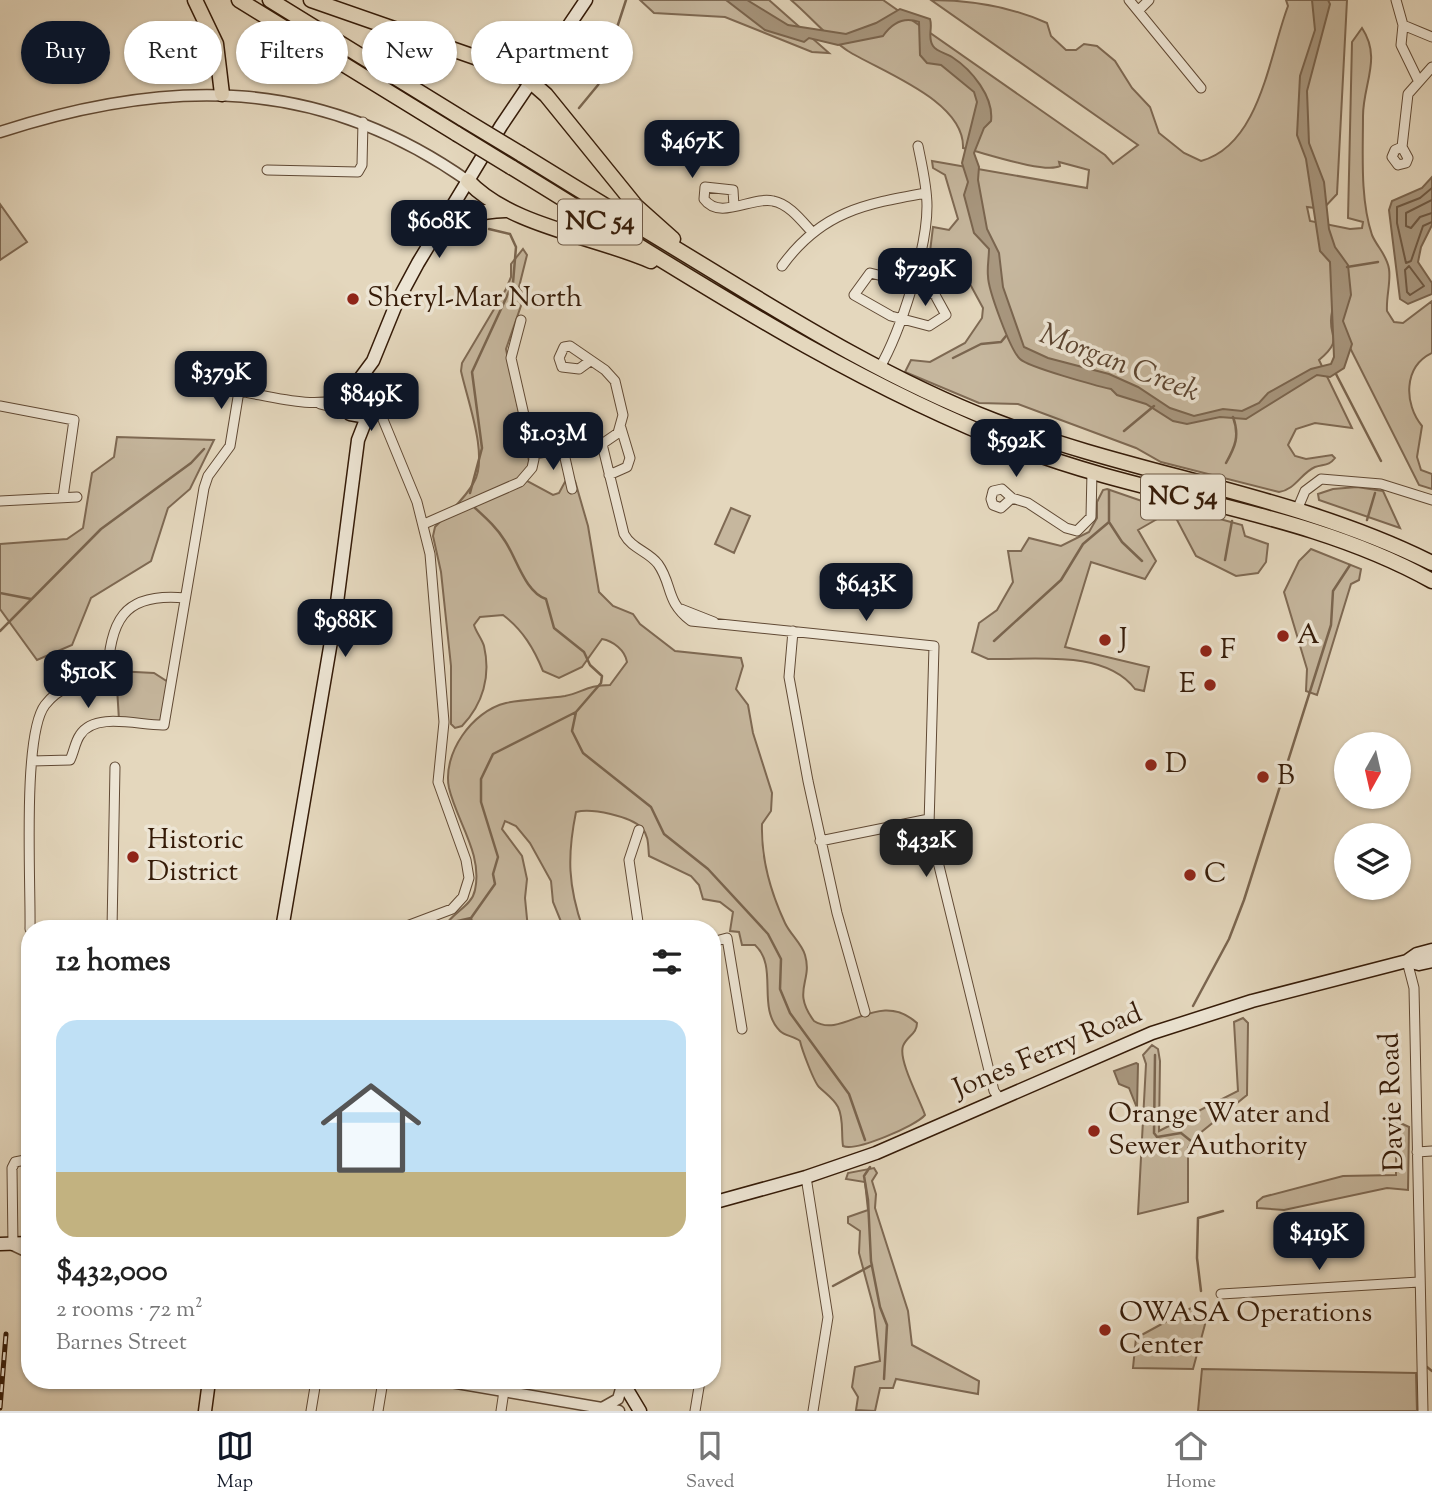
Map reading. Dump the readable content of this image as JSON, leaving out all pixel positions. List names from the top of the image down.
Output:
{
  "streets": {
    "highway": ["NC 54"],
    "main road": ["Jones Ferry Road"],
    "street": ["Davie Road"]
  },
  "crossings": [
    ["Jones Ferry Road", "Davie Road"]
  ],
  "water": ["Morgan Creek"],
  "places": [
    "Sheryl-Mar North",
    "A",
    "J",
    "F",
    "E",
    "D",
    "B",
    "Historic District",
    "C",
    "Orange Water and Sewer Authority",
    "OWASA Operations Center"
  ],
  "north": "bottom",
  "page": {
    "chip": [
      "Buy",
      "Rent",
      "Filters",
      "New",
      "Apartment"
    ],
    "price": [
      "$467K",
      "$608K",
      "$729K",
      "$379K",
      "$849K",
      "$1.03M",
      "$592K",
      "$643K",
      "$988K",
      "$510K",
      "$432K",
      "$419K"
    ],
    "heading": "12 homes",
    "list": [
      {
        "name": "$432,000",
        "note": "2 rooms · 72 m² · Barnes Street"
      }
    ],
    "tabs": ["Map", "Saved", "Home"]
  }
}
